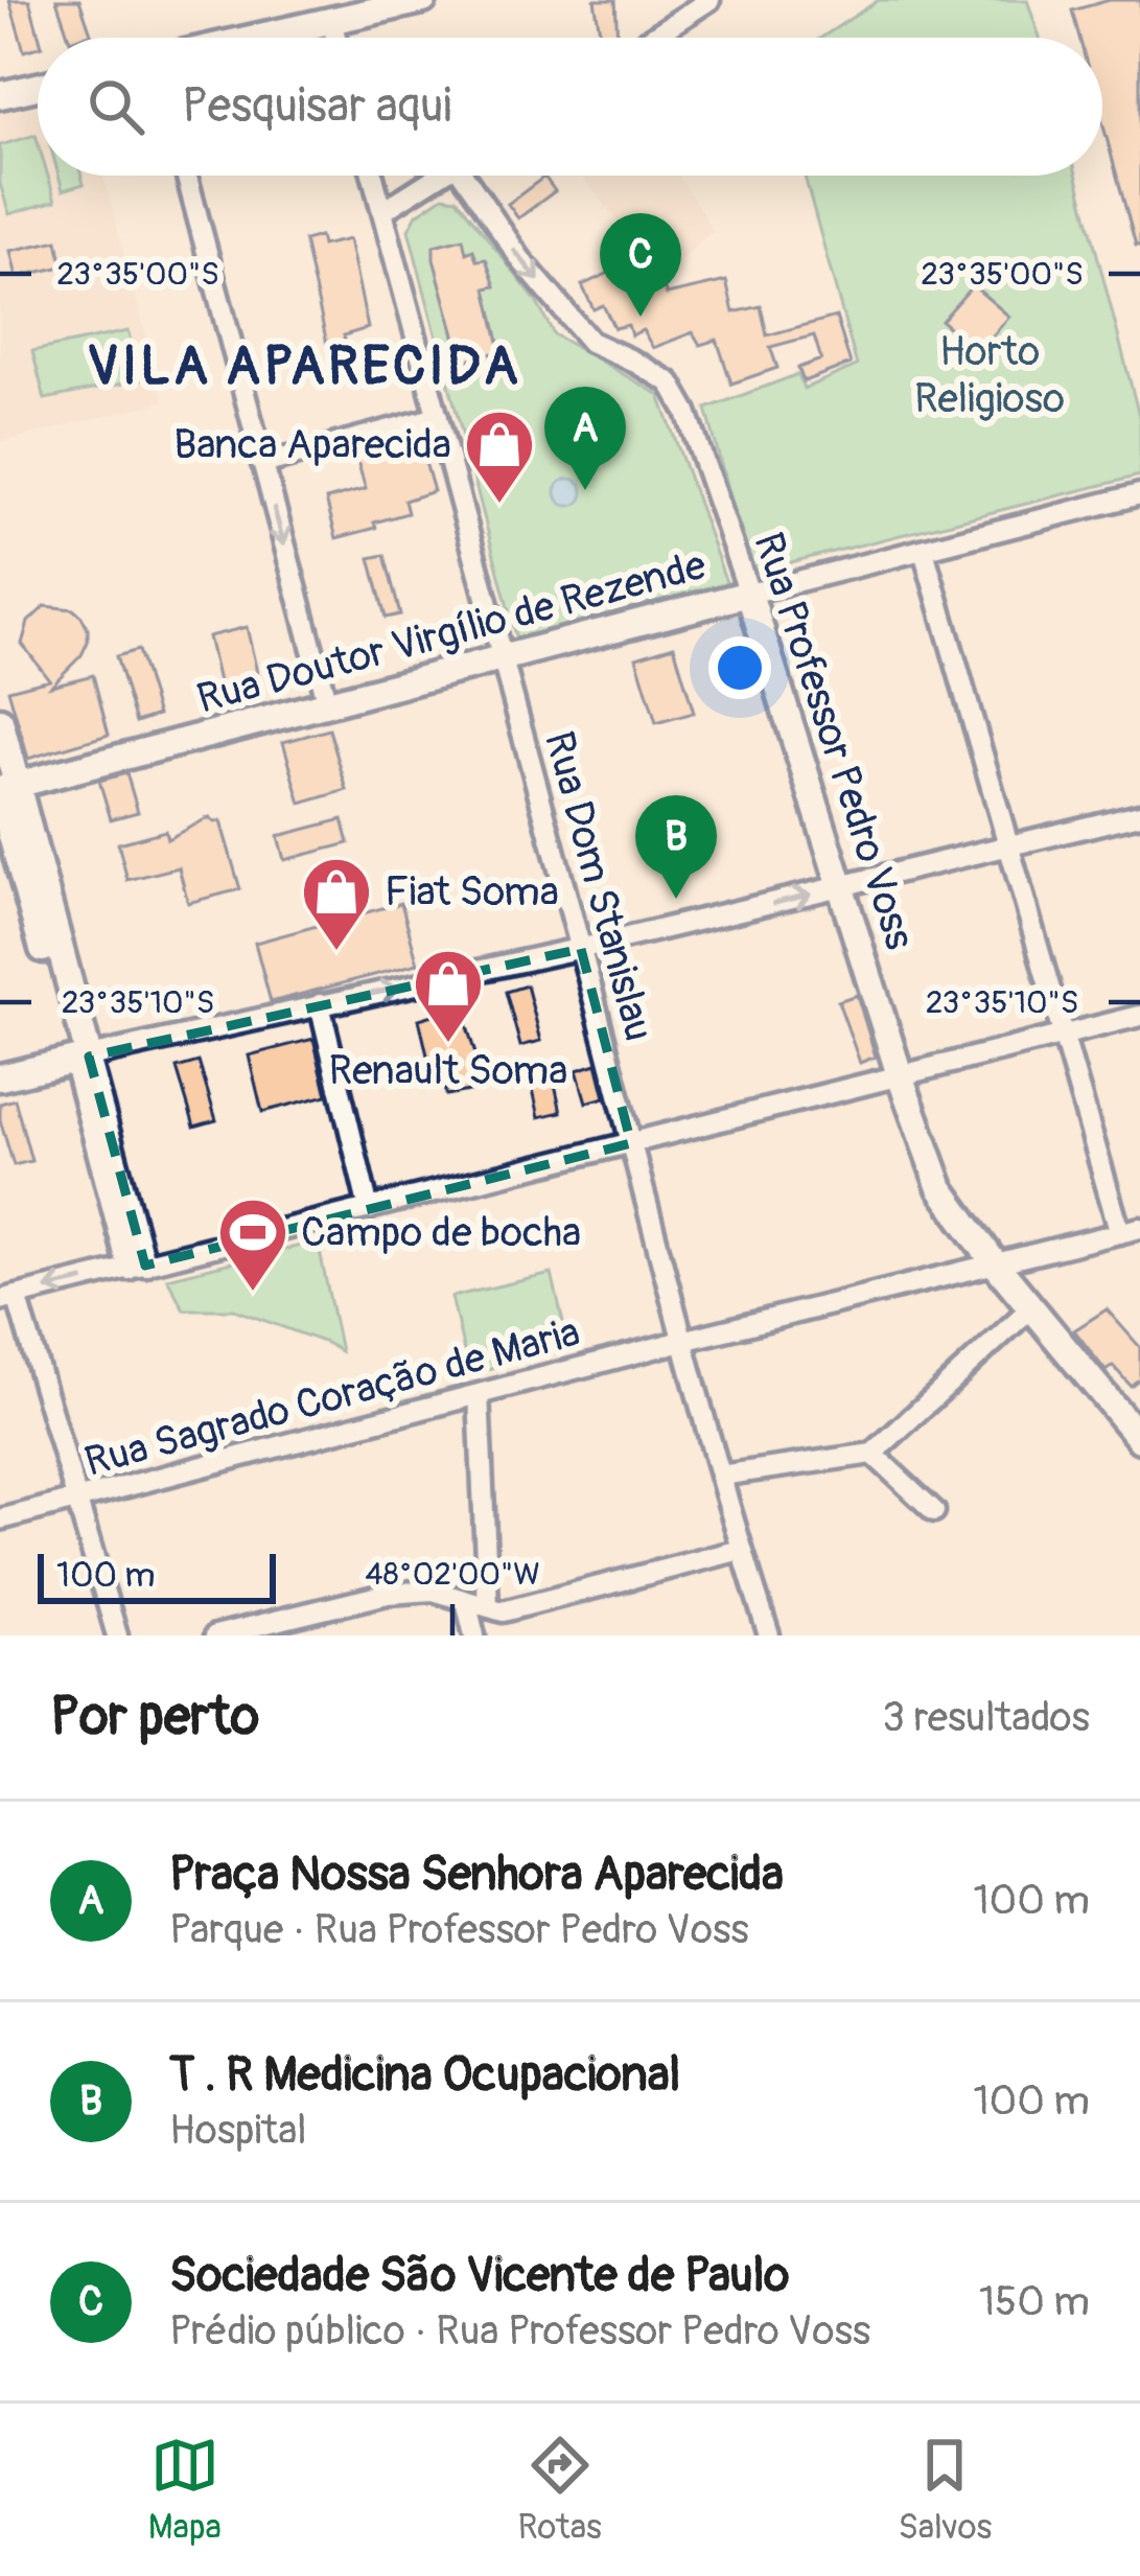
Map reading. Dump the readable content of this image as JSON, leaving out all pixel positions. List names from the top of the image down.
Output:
{
  "streets": {
    "main road": ["Rua Doutor Virgílio de Rezende", "Rua Professor Pedro Voss"],
    "street": ["Rua Dom Stanislau", "Rua Sagrado Coração de Maria"]
  },
  "crossings": [
    ["Rua Doutor Virgílio de Rezende", "Rua Professor Pedro Voss"],
    ["Rua Doutor Virgílio de Rezende", "Rua Dom Stanislau"],
    ["Rua Professor Pedro Voss", "Rua Sagrado Coração de Maria"],
    ["Rua Dom Stanislau", "Rua Sagrado Coração de Maria"]
  ],
  "districts": ["VILA APARECIDA"],
  "parks": ["Horto Religioso"],
  "places": {
    "shop": ["Banca Aparecida", "Fiat Soma", "Renault Soma"],
    "sports": ["Campo de bocha"]
  },
  "scale_bar": "100 m",
  "page": {
    "search": "Pesquisar aqui",
    "pins": ["C", "A", "B"],
    "scale": "100 m",
    "heading": ["Por perto", "3 resultados"],
    "list": [
      {
        "mark": "A",
        "name": "Praça Nossa Senhora Aparecida",
        "note": "Parque · Rua Professor Pedro Voss",
        "value": "100 m"
      },
      {
        "mark": "B",
        "name": "T . R Medicina Ocupacional",
        "note": "Hospital",
        "value": "100 m"
      },
      {
        "mark": "C",
        "name": "Sociedade São Vicente de Paulo",
        "note": "Prédio público · Rua Professor Pedro Voss",
        "value": "150 m"
      }
    ],
    "nav": ["Mapa", "Rotas", "Salvos"]
  },
  "coordinates": ["23°35'00\"S", "23°35'10\"S", "48°02'00\"W"]
}
